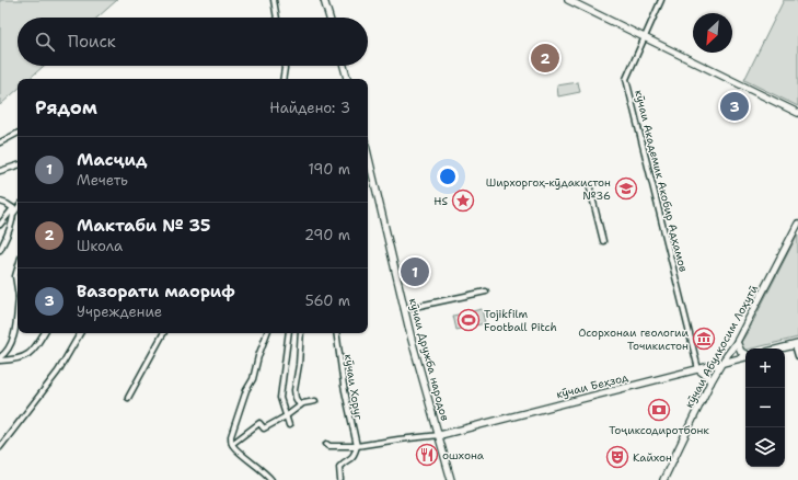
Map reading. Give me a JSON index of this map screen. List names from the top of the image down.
{
  "streets": {
    "street": [
      "кӯчаи Академик Акобир Адҳамов",
      "кӯчаи Абулқосим Лоҳутӣ",
      "кӯчаи Дружба народов",
      "кӯчаи Беҳзод",
      "кӯчаи Хоруг"
    ]
  },
  "crossings": [
    ["кӯчаи Академик Акобир Адҳамов", "кӯчаи Беҳзод"],
    ["кӯчаи Абулқосим Лоҳутӣ", "кӯчаи Беҳзод"],
    ["кӯчаи Дружба народов", "кӯчаи Беҳзод"]
  ],
  "places": {
    "school or university": ["Ширхоргоҳ-кӯдакистон №36"],
    "place": ["HS"],
    "sports": ["Tojikfilm Football Pitch"],
    "museum": ["Осорхонаи геологии Точикистон"],
    "bank": ["Тоҷиксодиротбонк"],
    "restaurant": ["ошхона"],
    "theatre": ["Кайхон"]
  },
  "north": "bottom left",
  "page": {
    "search": "Поиск",
    "pins": ["2", "3", "1"],
    "heading": ["Рядом", "Найдено: 3"],
    "list": [
      {
        "mark": "1",
        "name": "Масҷид",
        "note": "Мечеть",
        "value": "190 m"
      },
      {
        "mark": "2",
        "name": "Мактаби № 35",
        "note": "Школа",
        "value": "290 m"
      },
      {
        "mark": "3",
        "name": "Вазорати маориф",
        "note": "Учреждение",
        "value": "560 m"
      }
    ],
    "map_buttons": ["+", "−"]
  }
}
